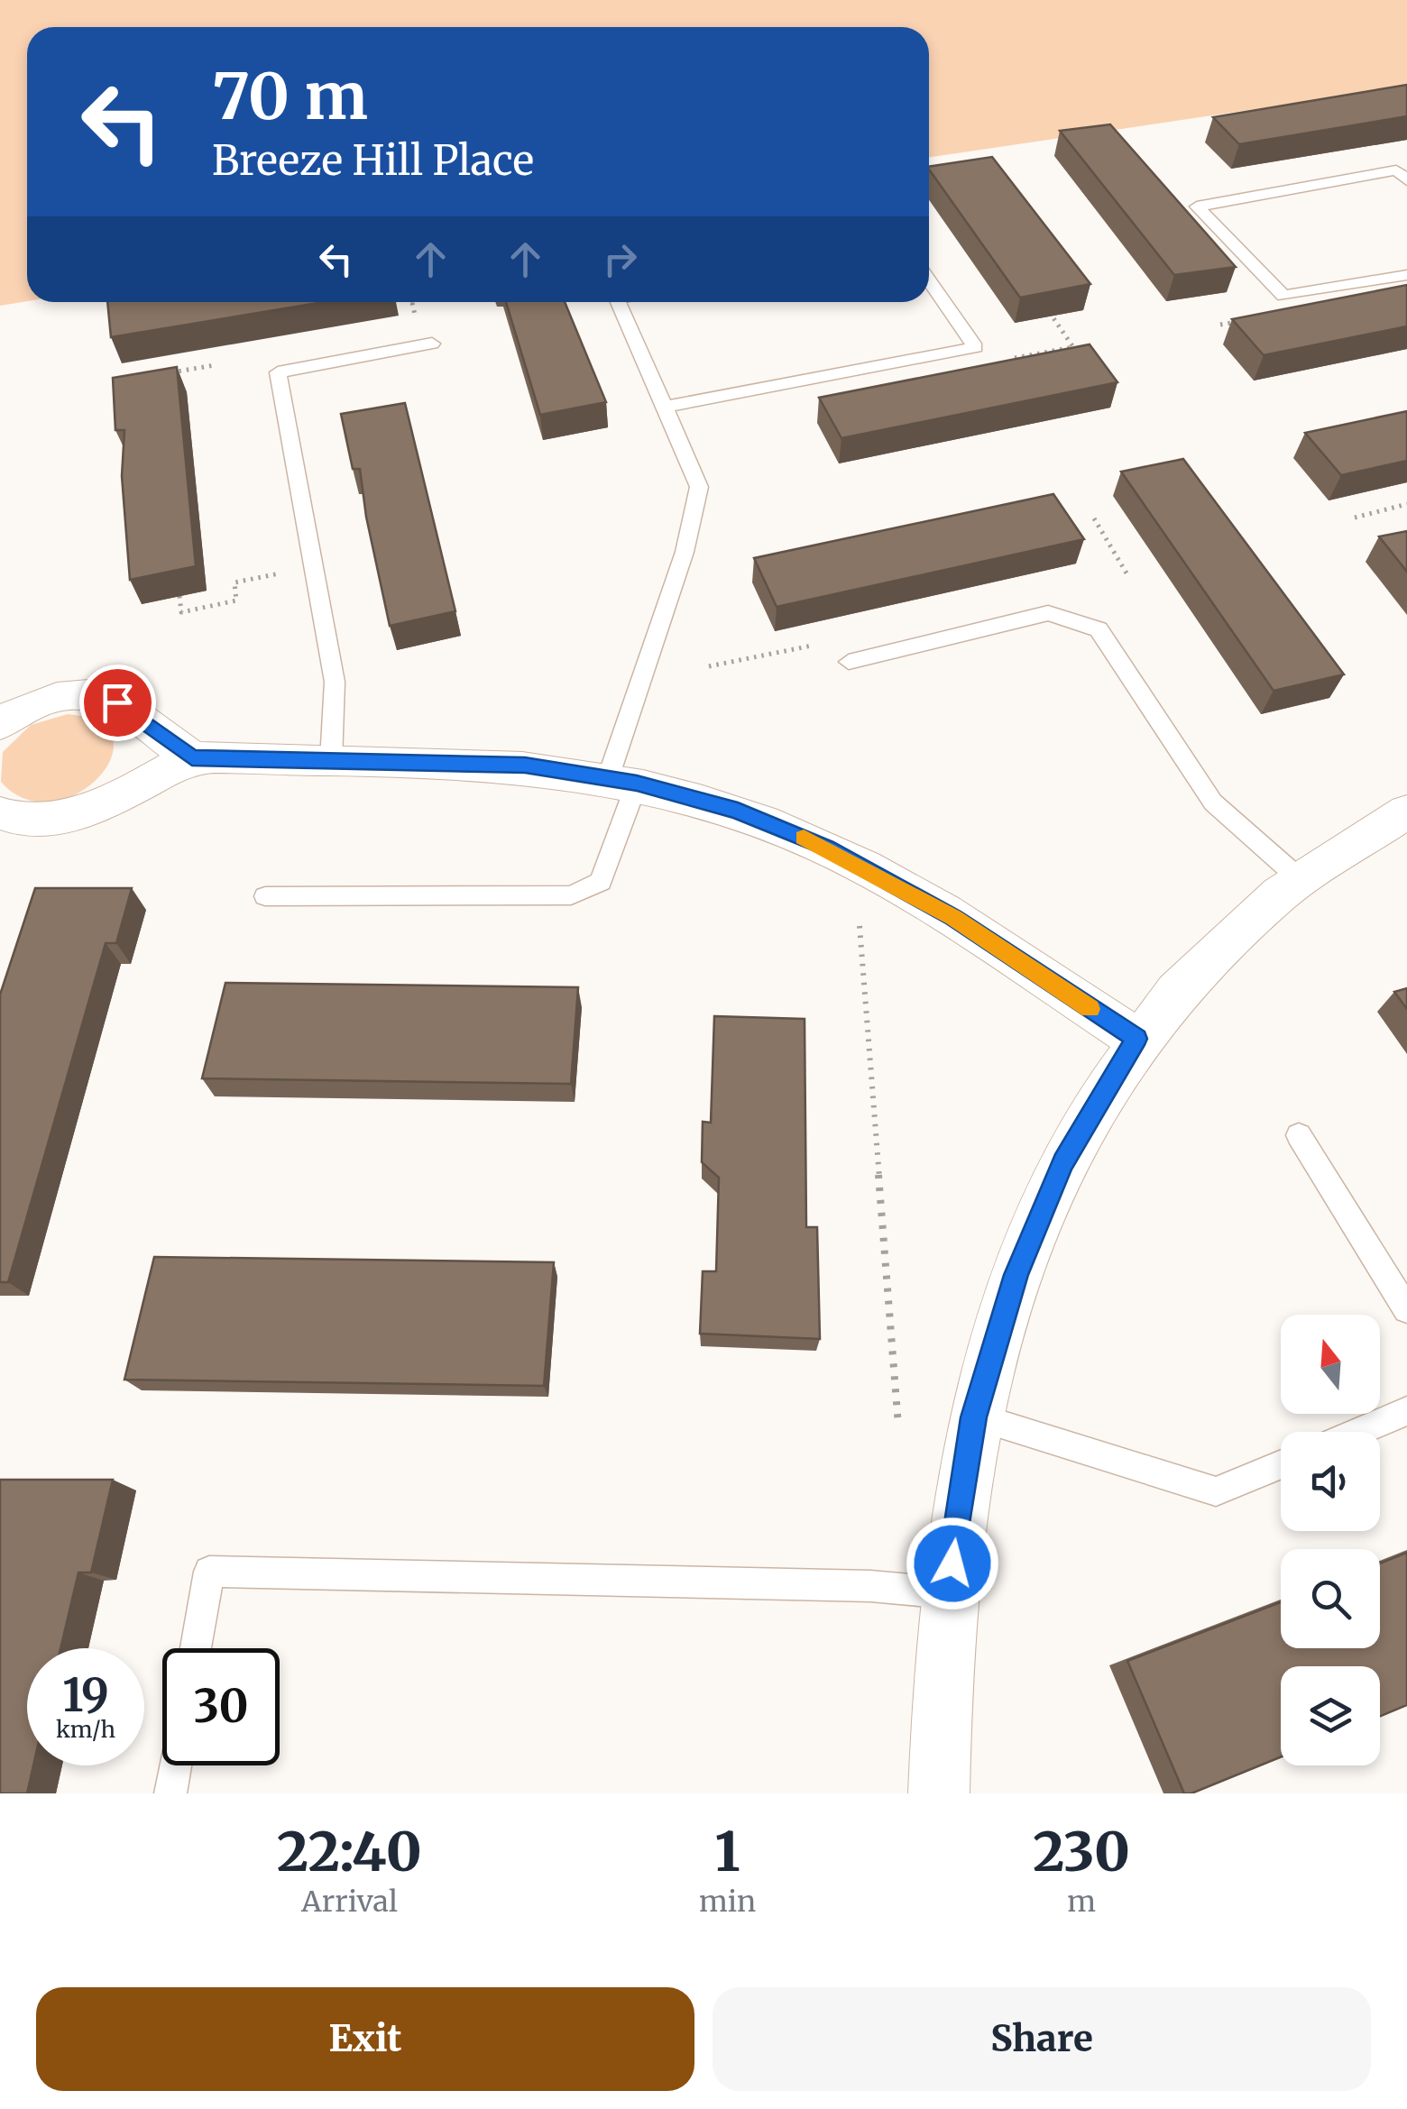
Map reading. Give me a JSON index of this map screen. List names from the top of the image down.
{
  "north": "top",
  "page": {
    "turn": ["70 m", "Breeze Hill Place"],
    "speed": "19 km/h",
    "limit": "30",
    "eta": [
      "22:40",
      "Arrival",
      "1",
      "min",
      "230",
      "m"
    ],
    "buttons": ["Exit", "Share"]
  }
}
